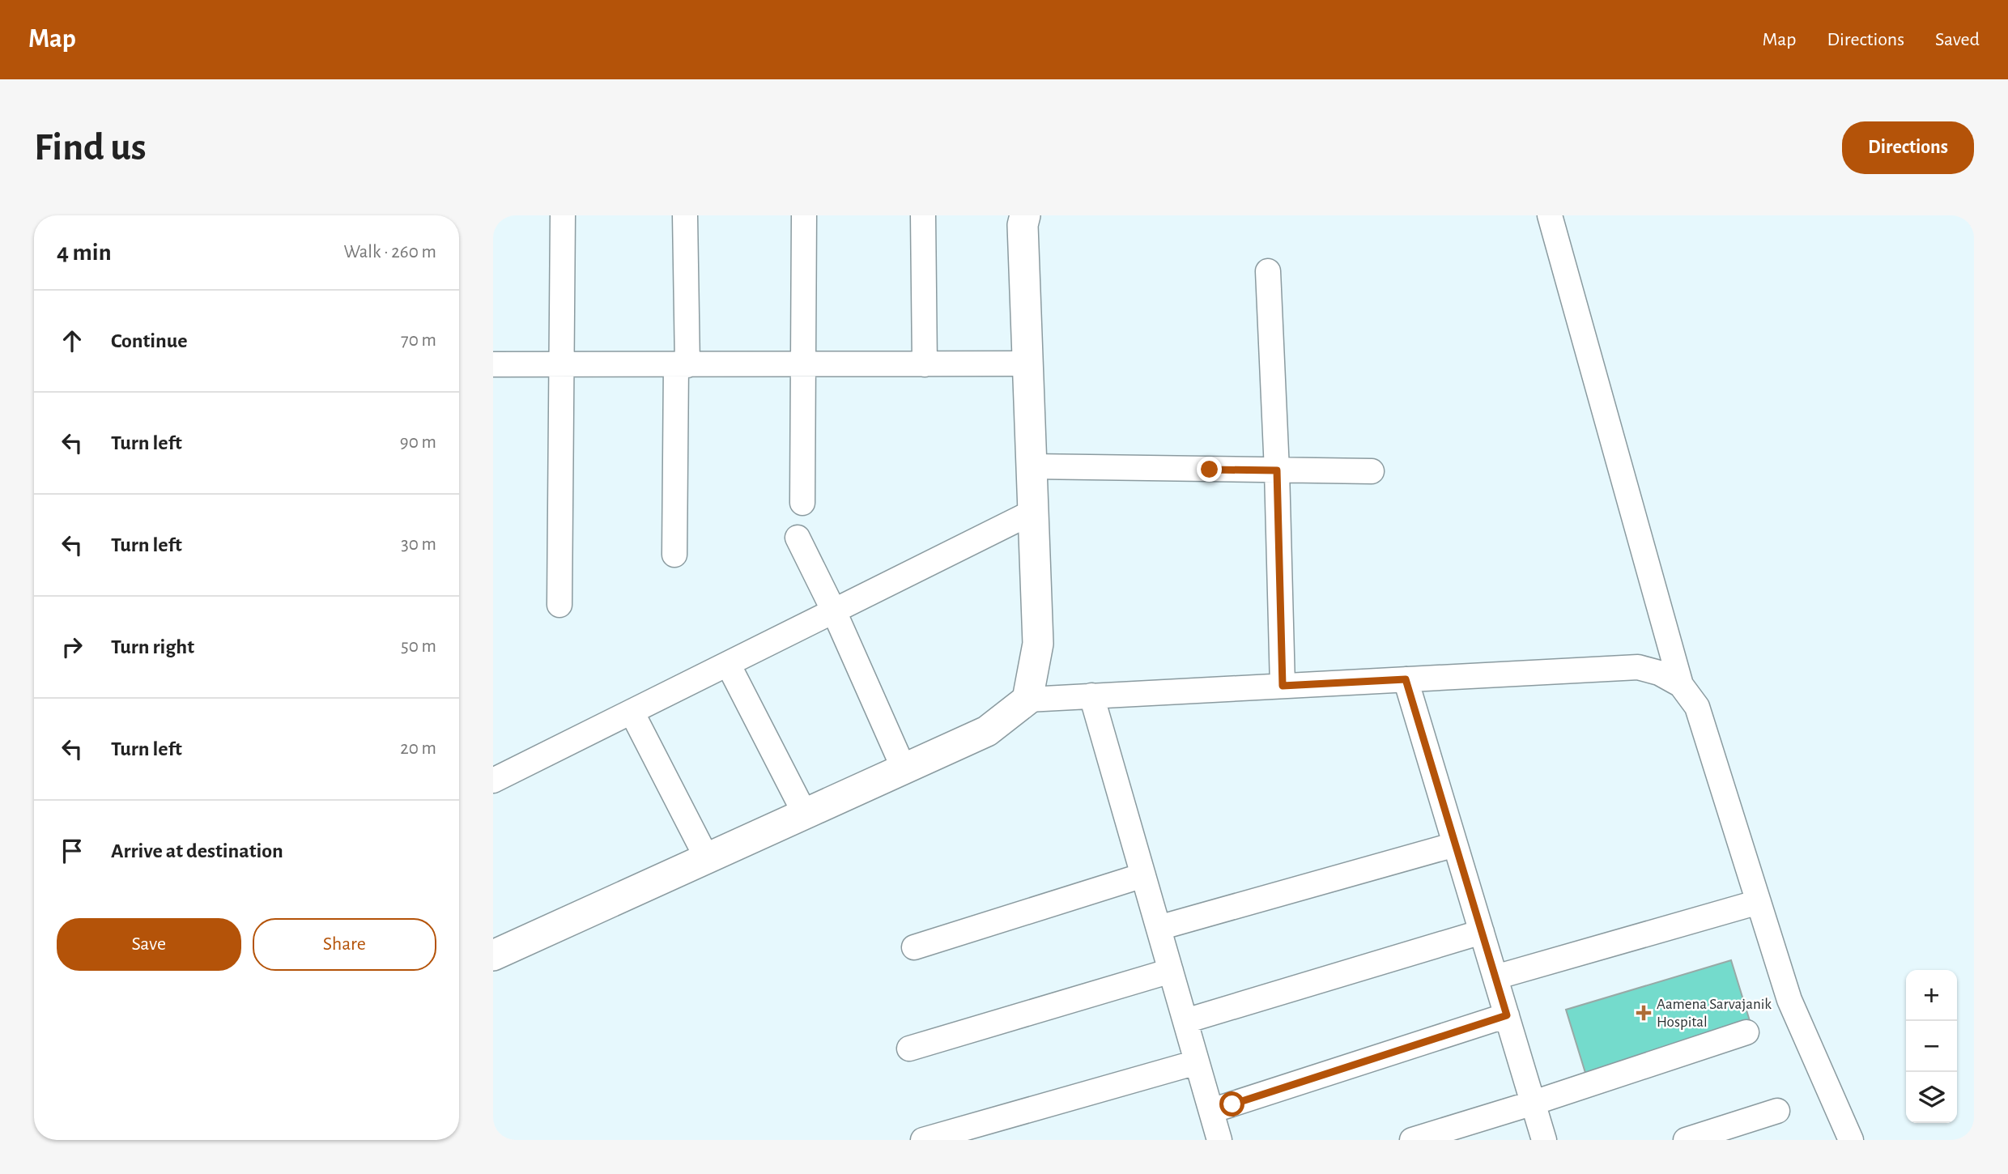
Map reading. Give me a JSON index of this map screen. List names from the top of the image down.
{
  "places": {
    "health": ["Aamena Sarvajanik Hospital"]
  },
  "page": {
    "header": "Map",
    "nav": ["Map", "Directions", "Saved"],
    "buttons": [
      "Directions",
      ["Save", "Share"]
    ],
    "title": "Find us",
    "heading": ["4 min", "Walk · 260 m"],
    "list": [
      ["Continue", "70 m"],
      ["Turn left", "90 m"],
      ["Turn left", "30 m"],
      ["Turn right", "50 m"],
      ["Turn left", "20 m"],
      "Arrive at destination"
    ],
    "map_buttons": ["+", "−"]
  }
}
